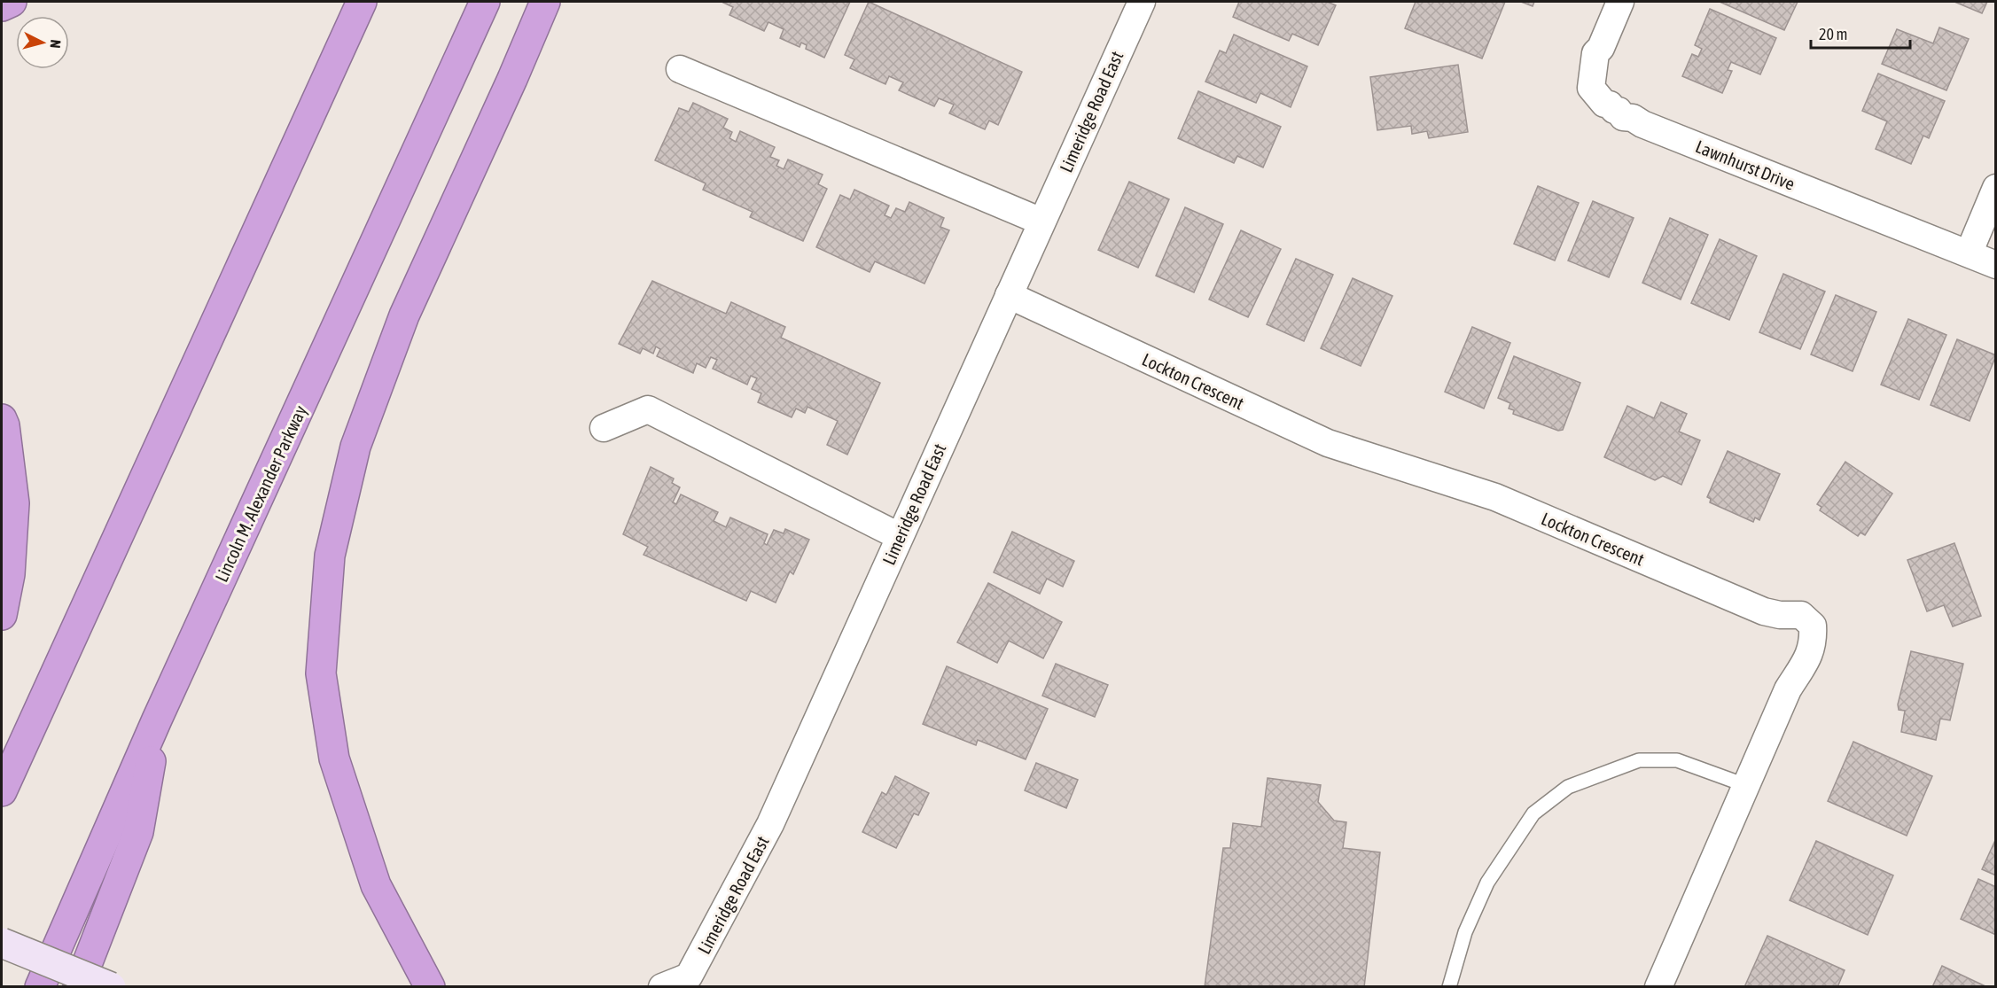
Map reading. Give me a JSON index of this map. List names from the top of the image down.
{
  "streets": {
    "highway": ["Lincoln M. Alexander Parkway"],
    "street": ["Limeridge Road East", "Lawnhurst Drive", "Lockton Crescent"]
  },
  "crossings": [
    ["Limeridge Road East", "Lockton Crescent"]
  ],
  "scale_bar": "20 m",
  "north": "right"
}
